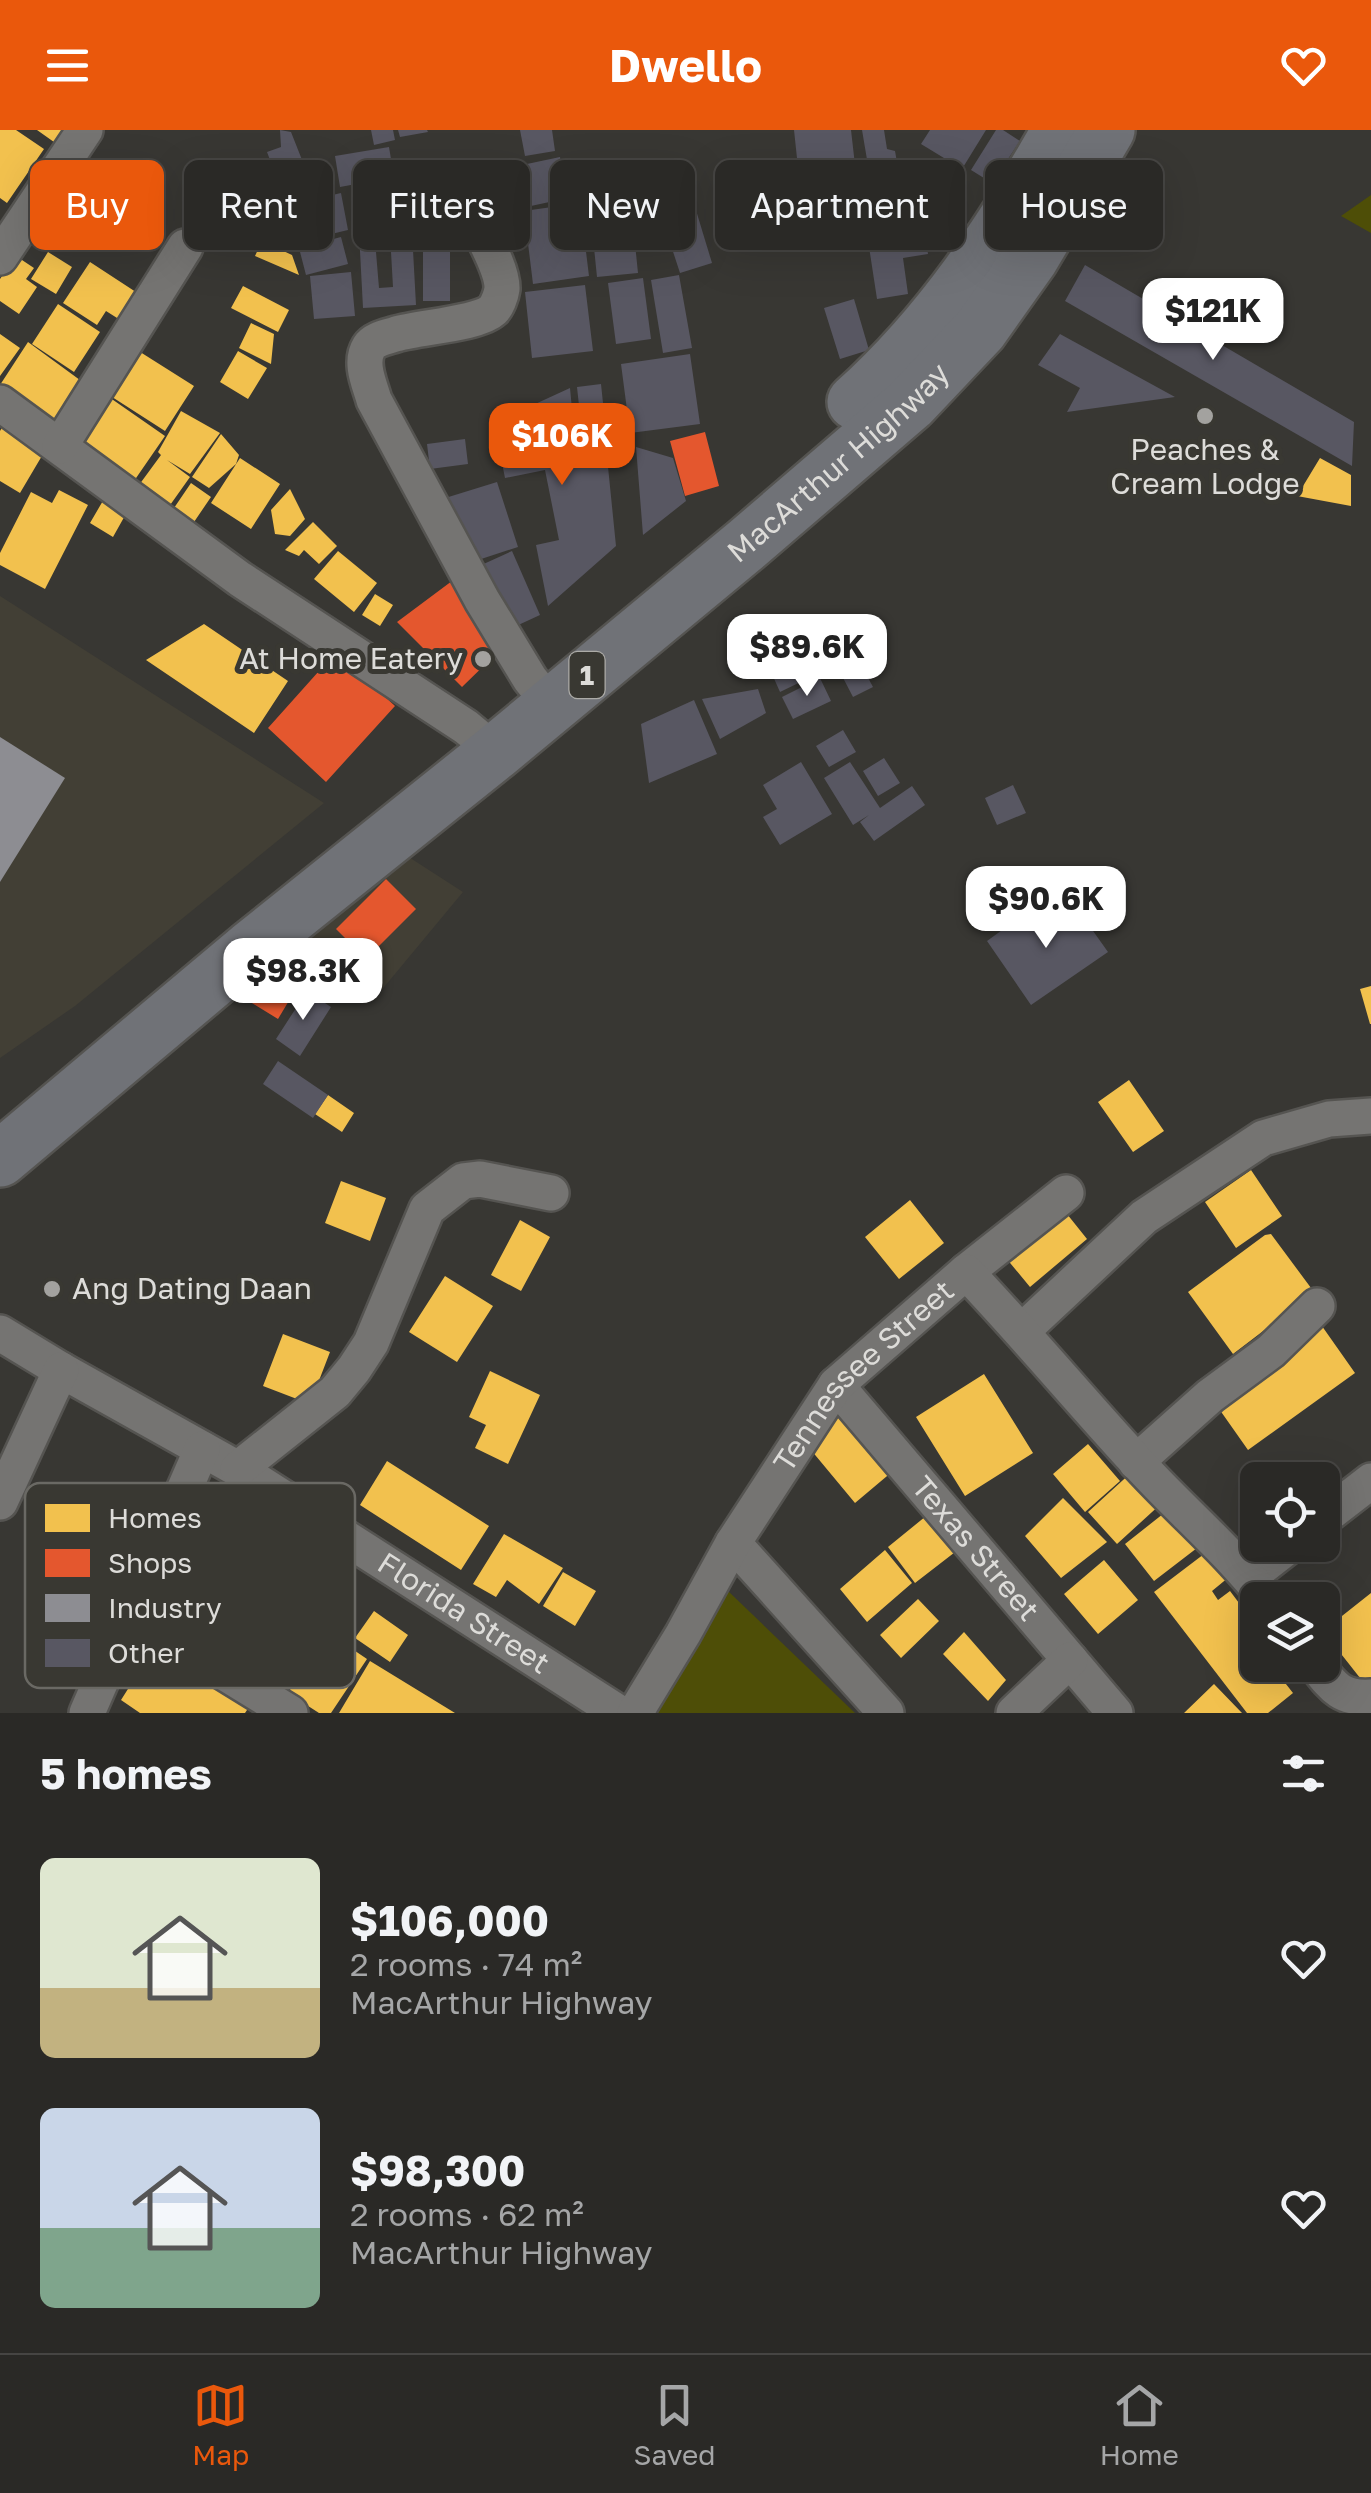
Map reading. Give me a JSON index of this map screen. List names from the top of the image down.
{
  "streets": {
    "highway": ["MacArthur Highway", "1"],
    "street": ["Tennessee Street", "Texas Street", "Florida Street"]
  },
  "crossings": [
    ["Tennessee Street", "Texas Street"]
  ],
  "places": ["Peaches & Cream Lodge", "At Home Eatery", "Ang Dating Daan"],
  "legend": [
    "Homes",
    "Shops",
    "Industry",
    "Other"
  ],
  "page": {
    "header": "Dwello",
    "chip": [
      "Buy",
      "Rent",
      "Filters",
      "New",
      "Apartment",
      "House"
    ],
    "price": [
      "$121K",
      "$106K",
      "$89.6K",
      "$90.6K",
      "$98.3K"
    ],
    "heading": "5 homes",
    "list": [
      {
        "name": "$106,000",
        "note": "2 rooms · 74 m² · MacArthur Highway"
      },
      {
        "name": "$98,300",
        "note": "2 rooms · 62 m² · MacArthur Highway"
      }
    ],
    "tabs": ["Map", "Saved", "Home"]
  }
}
